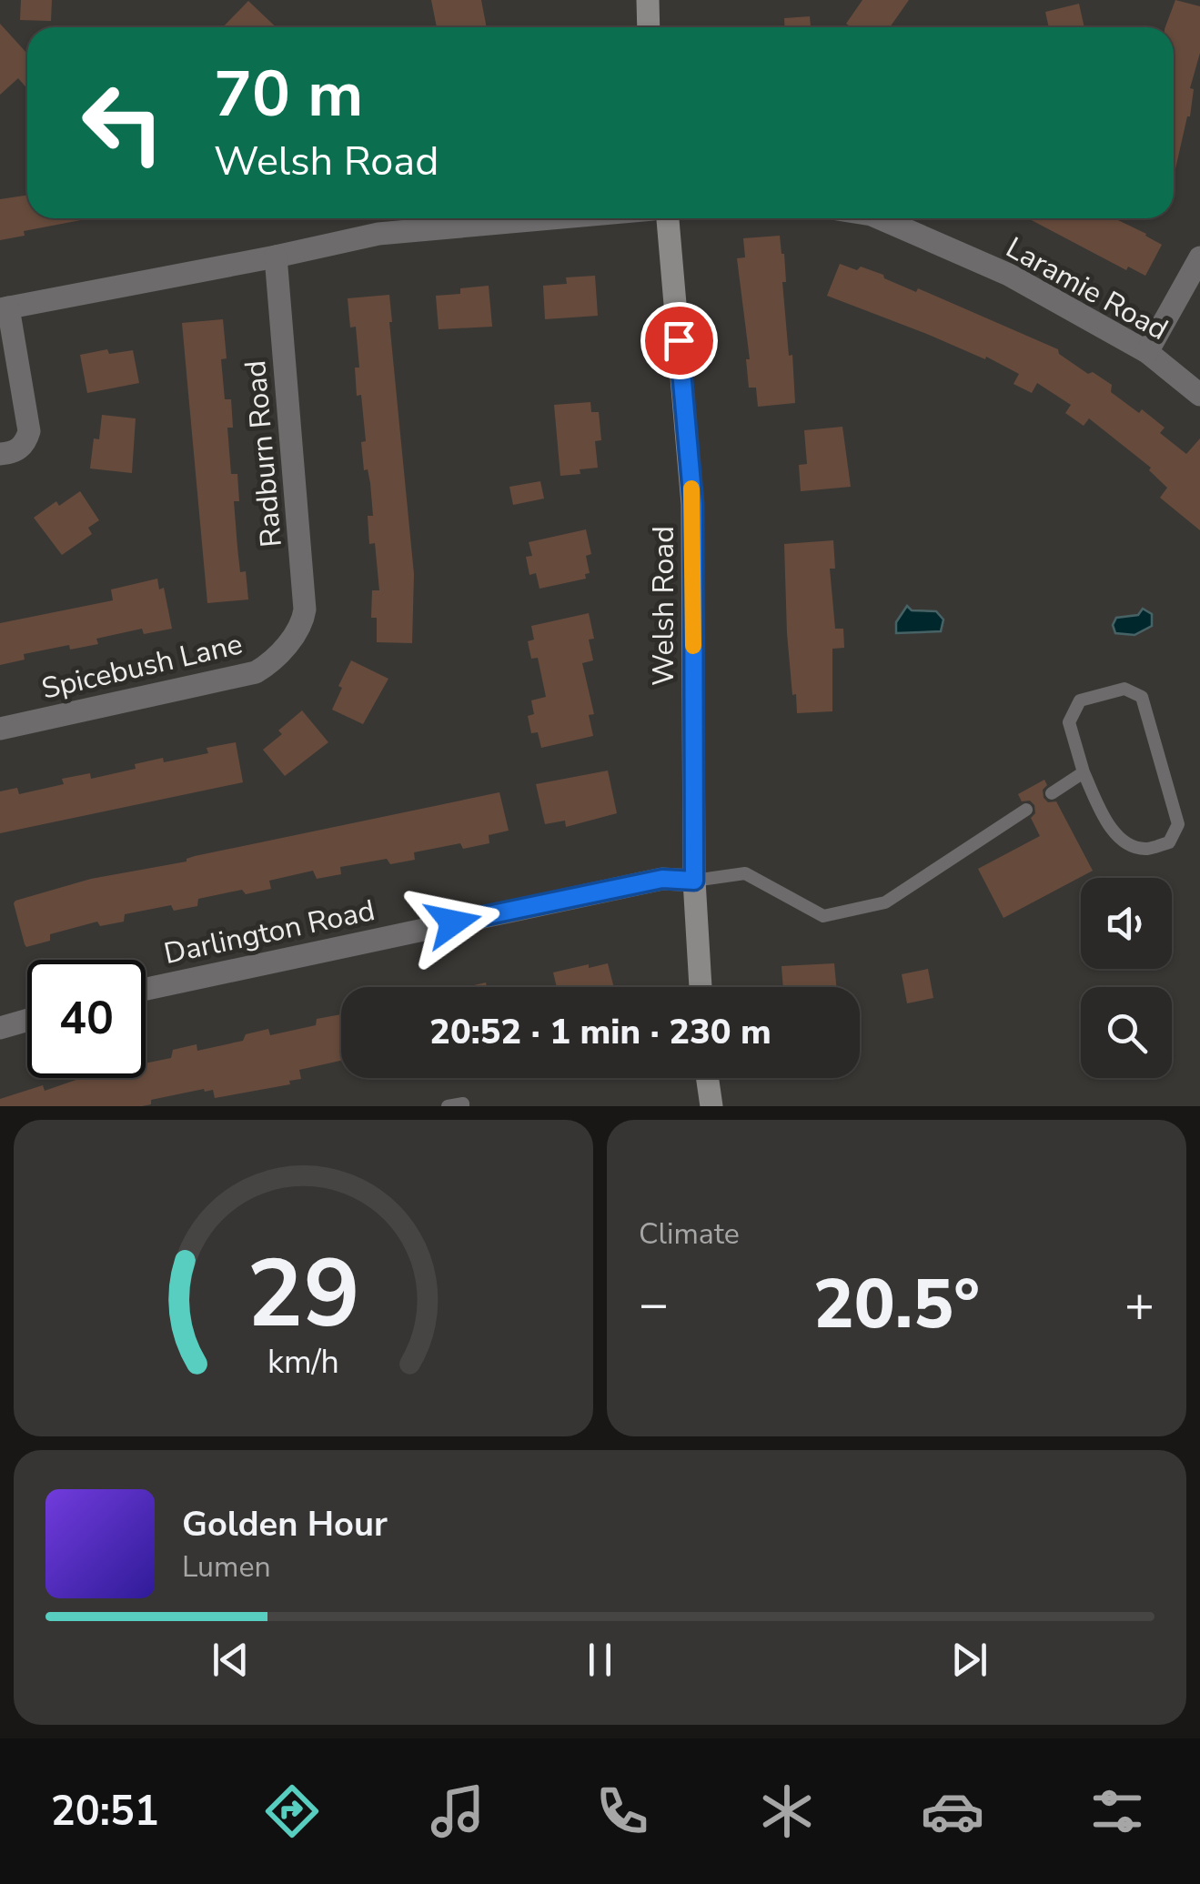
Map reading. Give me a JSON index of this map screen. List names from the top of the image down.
{
  "streets": {
    "main road": ["Welsh Road"],
    "street": [
      "Laramie Road",
      "Radburn Road",
      "Spicebush Lane",
      "Darlington Road"
    ]
  },
  "crossings": [
    ["Radburn Road", "Spicebush Lane"],
    ["Welsh Road", "Darlington Road"]
  ],
  "page": {
    "turn": ["70 m", "Welsh Road"],
    "limit": "40",
    "trip": "20:52 · 1 min · 230 m",
    "tile": "Climate",
    "heat": ["−", "20.5°", "+"],
    "song": ["Golden Hour", "Lumen"],
    "tabs": "20:51",
    "gauge": ["29", "km/h"]
  }
}
